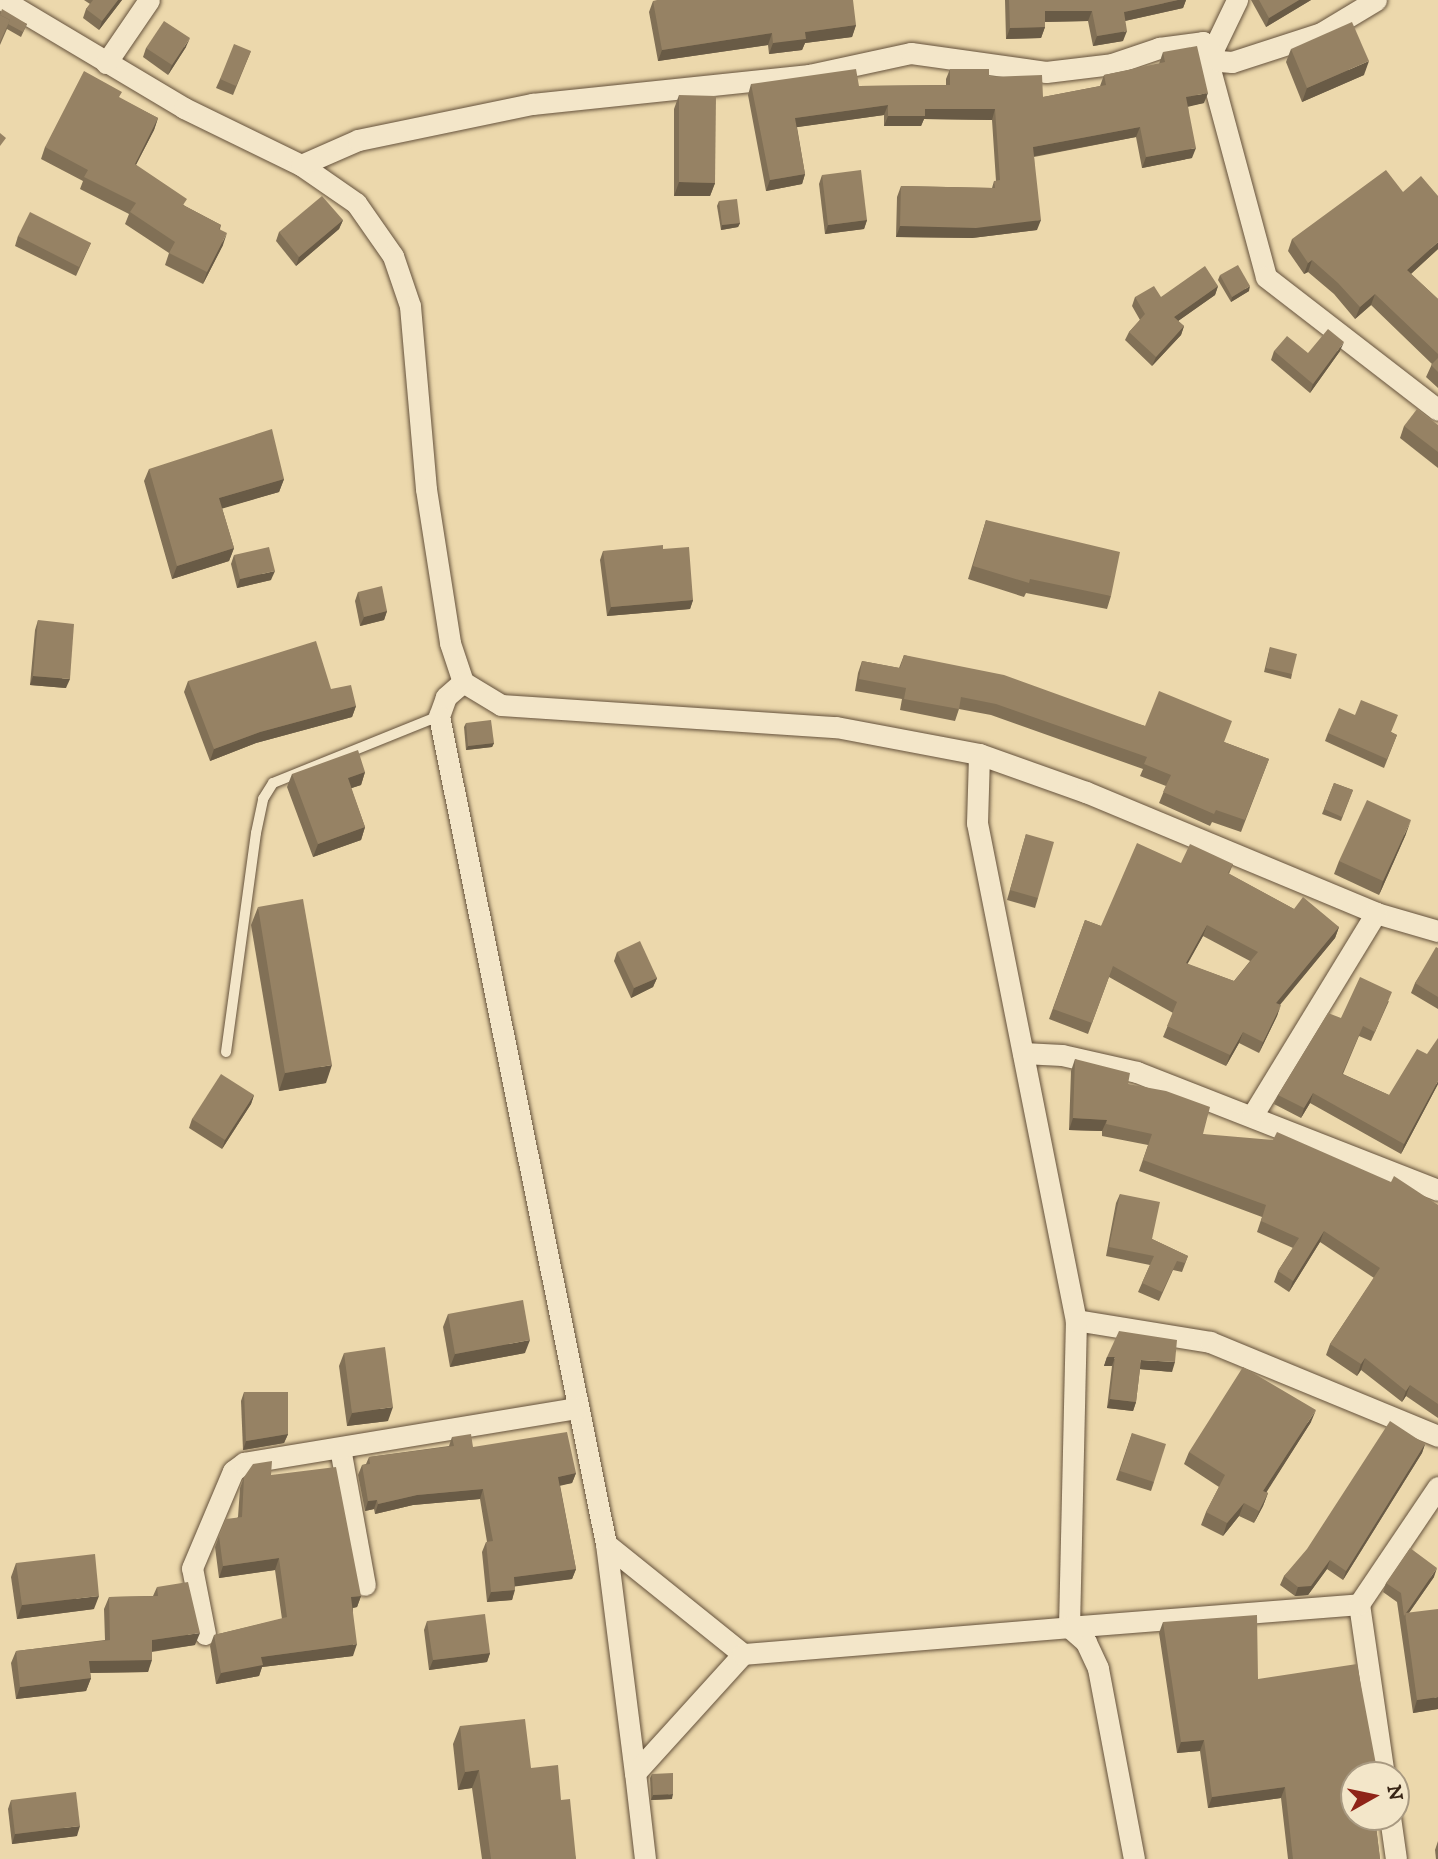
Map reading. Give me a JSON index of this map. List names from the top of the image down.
{
  "north": "right"
}
